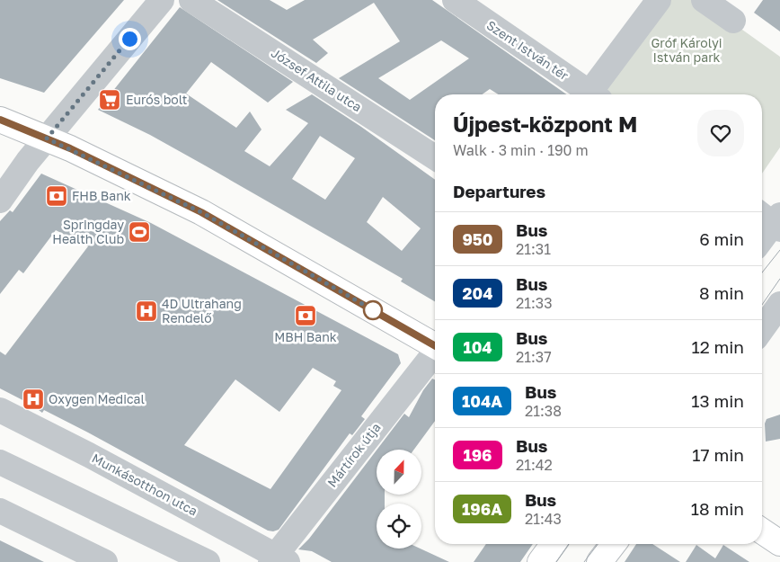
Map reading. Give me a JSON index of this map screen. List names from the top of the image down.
{
  "streets": {
    "street": [
      "Szent István tér",
      "József Attila utca",
      "Mártírok útja",
      "Munkásotthon utca"
    ]
  },
  "crossings": [
    ["Mártírok útja", "Munkásotthon utca"]
  ],
  "parks": ["Gróf Károlyi István park"],
  "places": {
    "supermarket": ["Eurós bolt"],
    "bank": ["FHB Bank", "MBH Bank"],
    "sports": ["Springday Health Club"],
    "hospital": ["4D Ultrahang Rendelő", "Oxygen Medical"]
  },
  "lines": ["bus line 950"],
  "north": "top",
  "page": {
    "heading": [
      ["Újpest-központ M", "Walk · 3 min · 190 m"],
      "Departures"
    ],
    "list": [
      {
        "mark": "950",
        "name": "Bus",
        "note": "21:31",
        "value": "6 min"
      },
      {
        "mark": "204",
        "name": "Bus",
        "note": "21:33",
        "value": "8 min"
      },
      {
        "mark": "104",
        "name": "Bus",
        "note": "21:37",
        "value": "12 min"
      },
      {
        "mark": "104A",
        "name": "Bus",
        "note": "21:38",
        "value": "13 min"
      },
      {
        "mark": "196",
        "name": "Bus",
        "note": "21:42",
        "value": "17 min"
      },
      {
        "mark": "196A",
        "name": "Bus",
        "note": "21:43",
        "value": "18 min"
      }
    ]
  }
}
